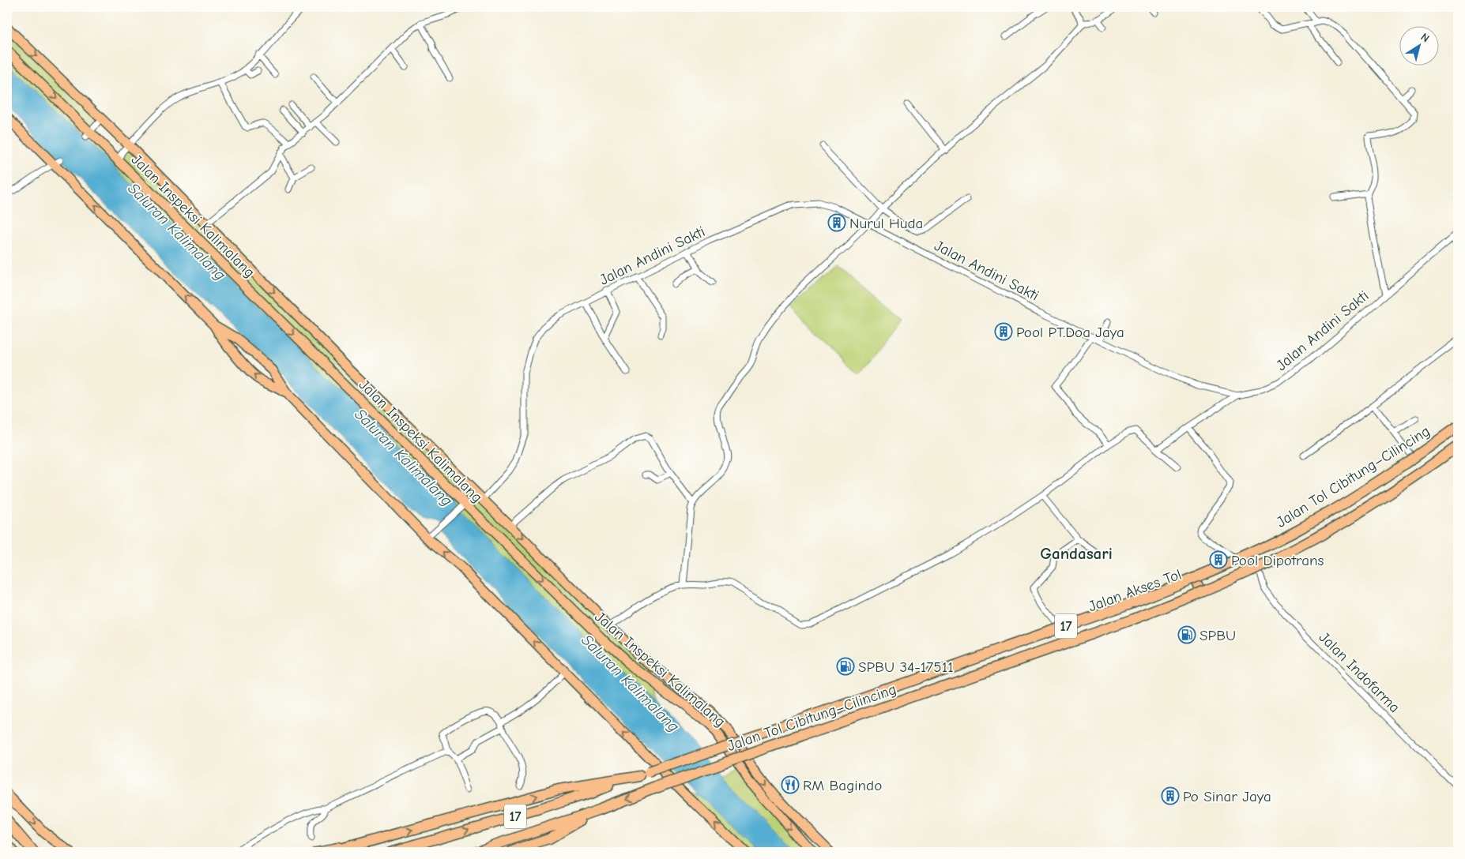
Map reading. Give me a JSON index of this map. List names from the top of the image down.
{
  "streets": {
    "highway": ["Jalan Tol Cibitung–Cilincing", "17"],
    "main road": ["Jalan Inspeksi Kalimalang", "Jalan Akses Tol"],
    "street": ["Jalan Andini Sakti", "Jalan Indofarma"]
  },
  "crossings": [
    ["Jalan Inspeksi Kalimalang", "Jalan Andini Sakti"],
    ["Jalan Inspeksi Kalimalang", "Jalan Akses Tol"],
    ["Jalan Tol Cibitung–Cilincing", "Jalan Akses Tol"],
    ["Jalan Tol Cibitung–Cilincing", "17"],
    ["Jalan Akses Tol", "Jalan Indofarma"]
  ],
  "districts": ["Gandasari"],
  "water": ["Saluran Kalimalang"],
  "places": {
    "building": [
      "Nurul Huda",
      "Pool PT.Doa Jaya",
      "Pool Dipotrans",
      "Po Sinar Jaya"
    ],
    "fuel station": ["SPBU", "SPBU 34-17511"],
    "restaurant": ["RM Bagindo"]
  },
  "north": "top right"
}
